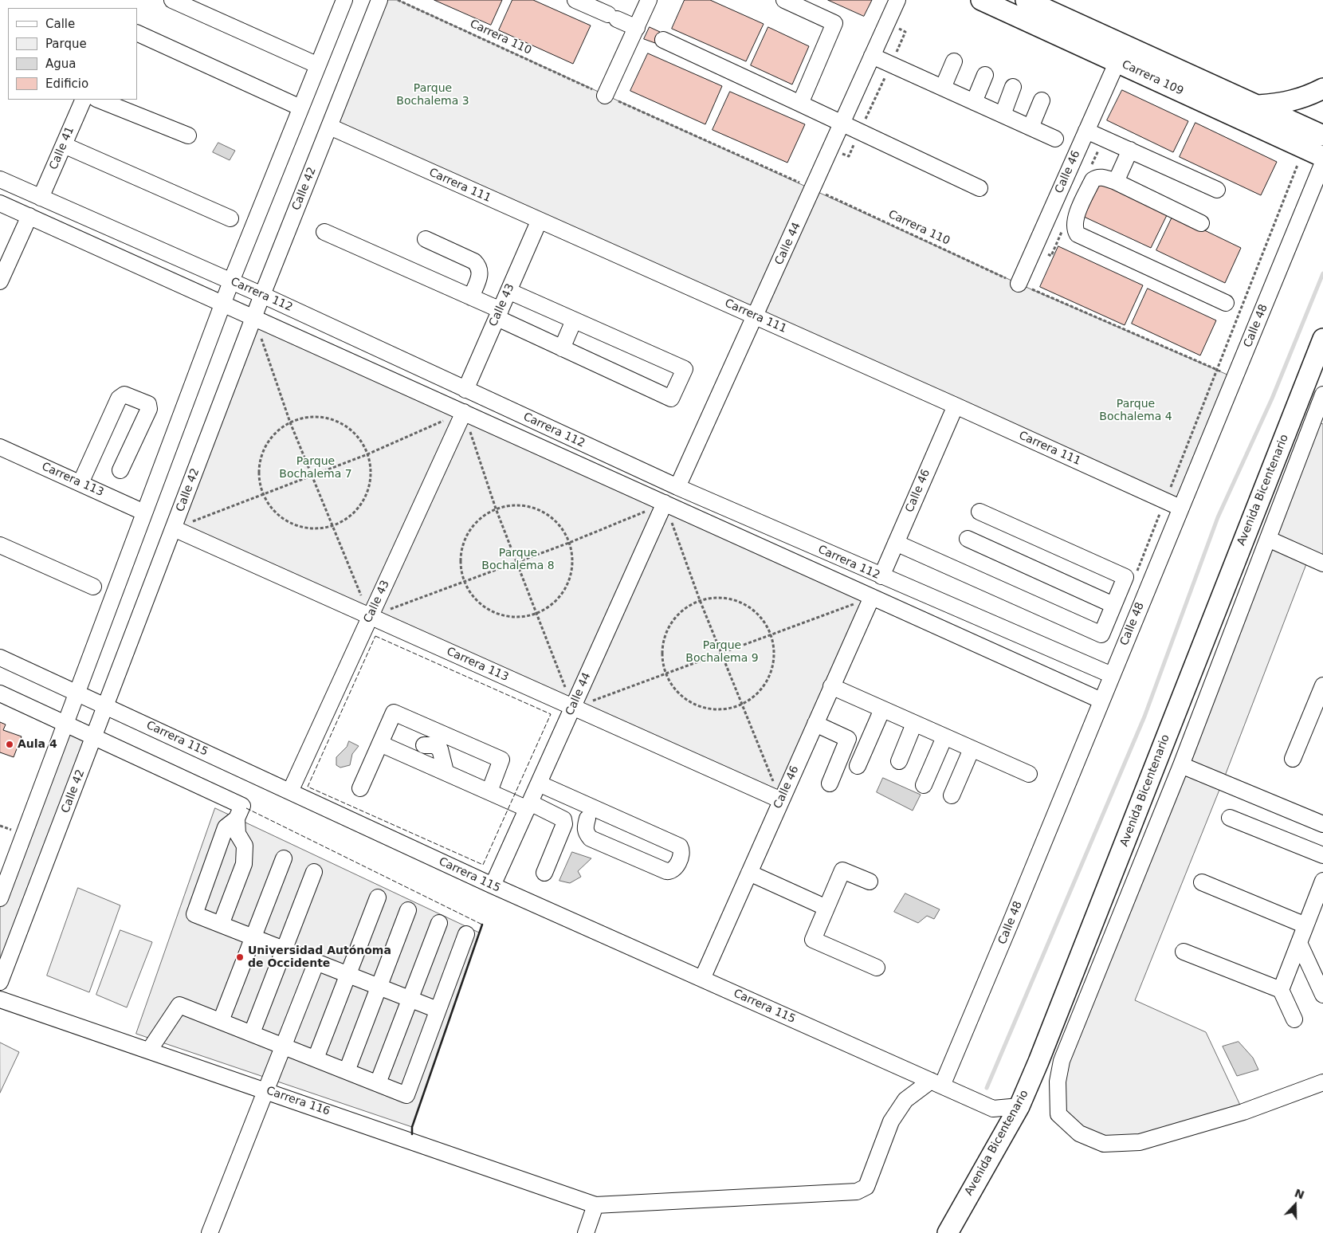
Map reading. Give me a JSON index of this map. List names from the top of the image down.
{
  "streets": {
    "main road": ["Carrera 109", "Avenida Bicentenario"],
    "street": [
      "Calle 41",
      "Calle 46",
      "Carrera 111",
      "Calle 42",
      "Calle 44",
      "Carrera 112",
      "Calle 43",
      "Calle 48",
      "Carrera 113",
      "Carrera 115",
      "Carrera 116"
    ],
    "path": ["Carrera 110"]
  },
  "crossings": [
    ["Carrera 110", "Calle 46"],
    ["Carrera 109", "Calle 46"],
    ["Calle 41", "Carrera 112"],
    ["Calle 46", "Carrera 111"],
    ["Calle 46", "Carrera 112"],
    ["Calle 46", "Carrera 113"],
    ["Calle 46", "Carrera 115"],
    ["Carrera 111", "Calle 42"],
    ["Carrera 111", "Calle 44"],
    ["Carrera 111", "Calle 43"],
    ["Carrera 111", "Calle 48"],
    ["Calle 42", "Carrera 112"],
    ["Calle 42", "Carrera 113"],
    ["Calle 42", "Carrera 115"],
    ["Calle 44", "Carrera 112"],
    ["Calle 44", "Carrera 113"],
    ["Calle 44", "Carrera 115"],
    ["Carrera 112", "Calle 43"],
    ["Carrera 112", "Calle 48"],
    ["Calle 43", "Carrera 113"],
    ["Calle 43", "Carrera 115"],
    ["Calle 48", "Carrera 115"],
    ["Avenida Bicentenario", "Carrera 115"]
  ],
  "parks": [
    "Parque Bochalema 3",
    "Parque Bochalema 4",
    "Parque Bochalema 7",
    "Parque Bochalema 8",
    "Parque Bochalema 9"
  ],
  "places": ["Aula 4", "Universidad Autónoma de Occidente"],
  "legend": [
    "Calle",
    "Parque",
    "Agua",
    "Edificio"
  ],
  "north": "top"
}
